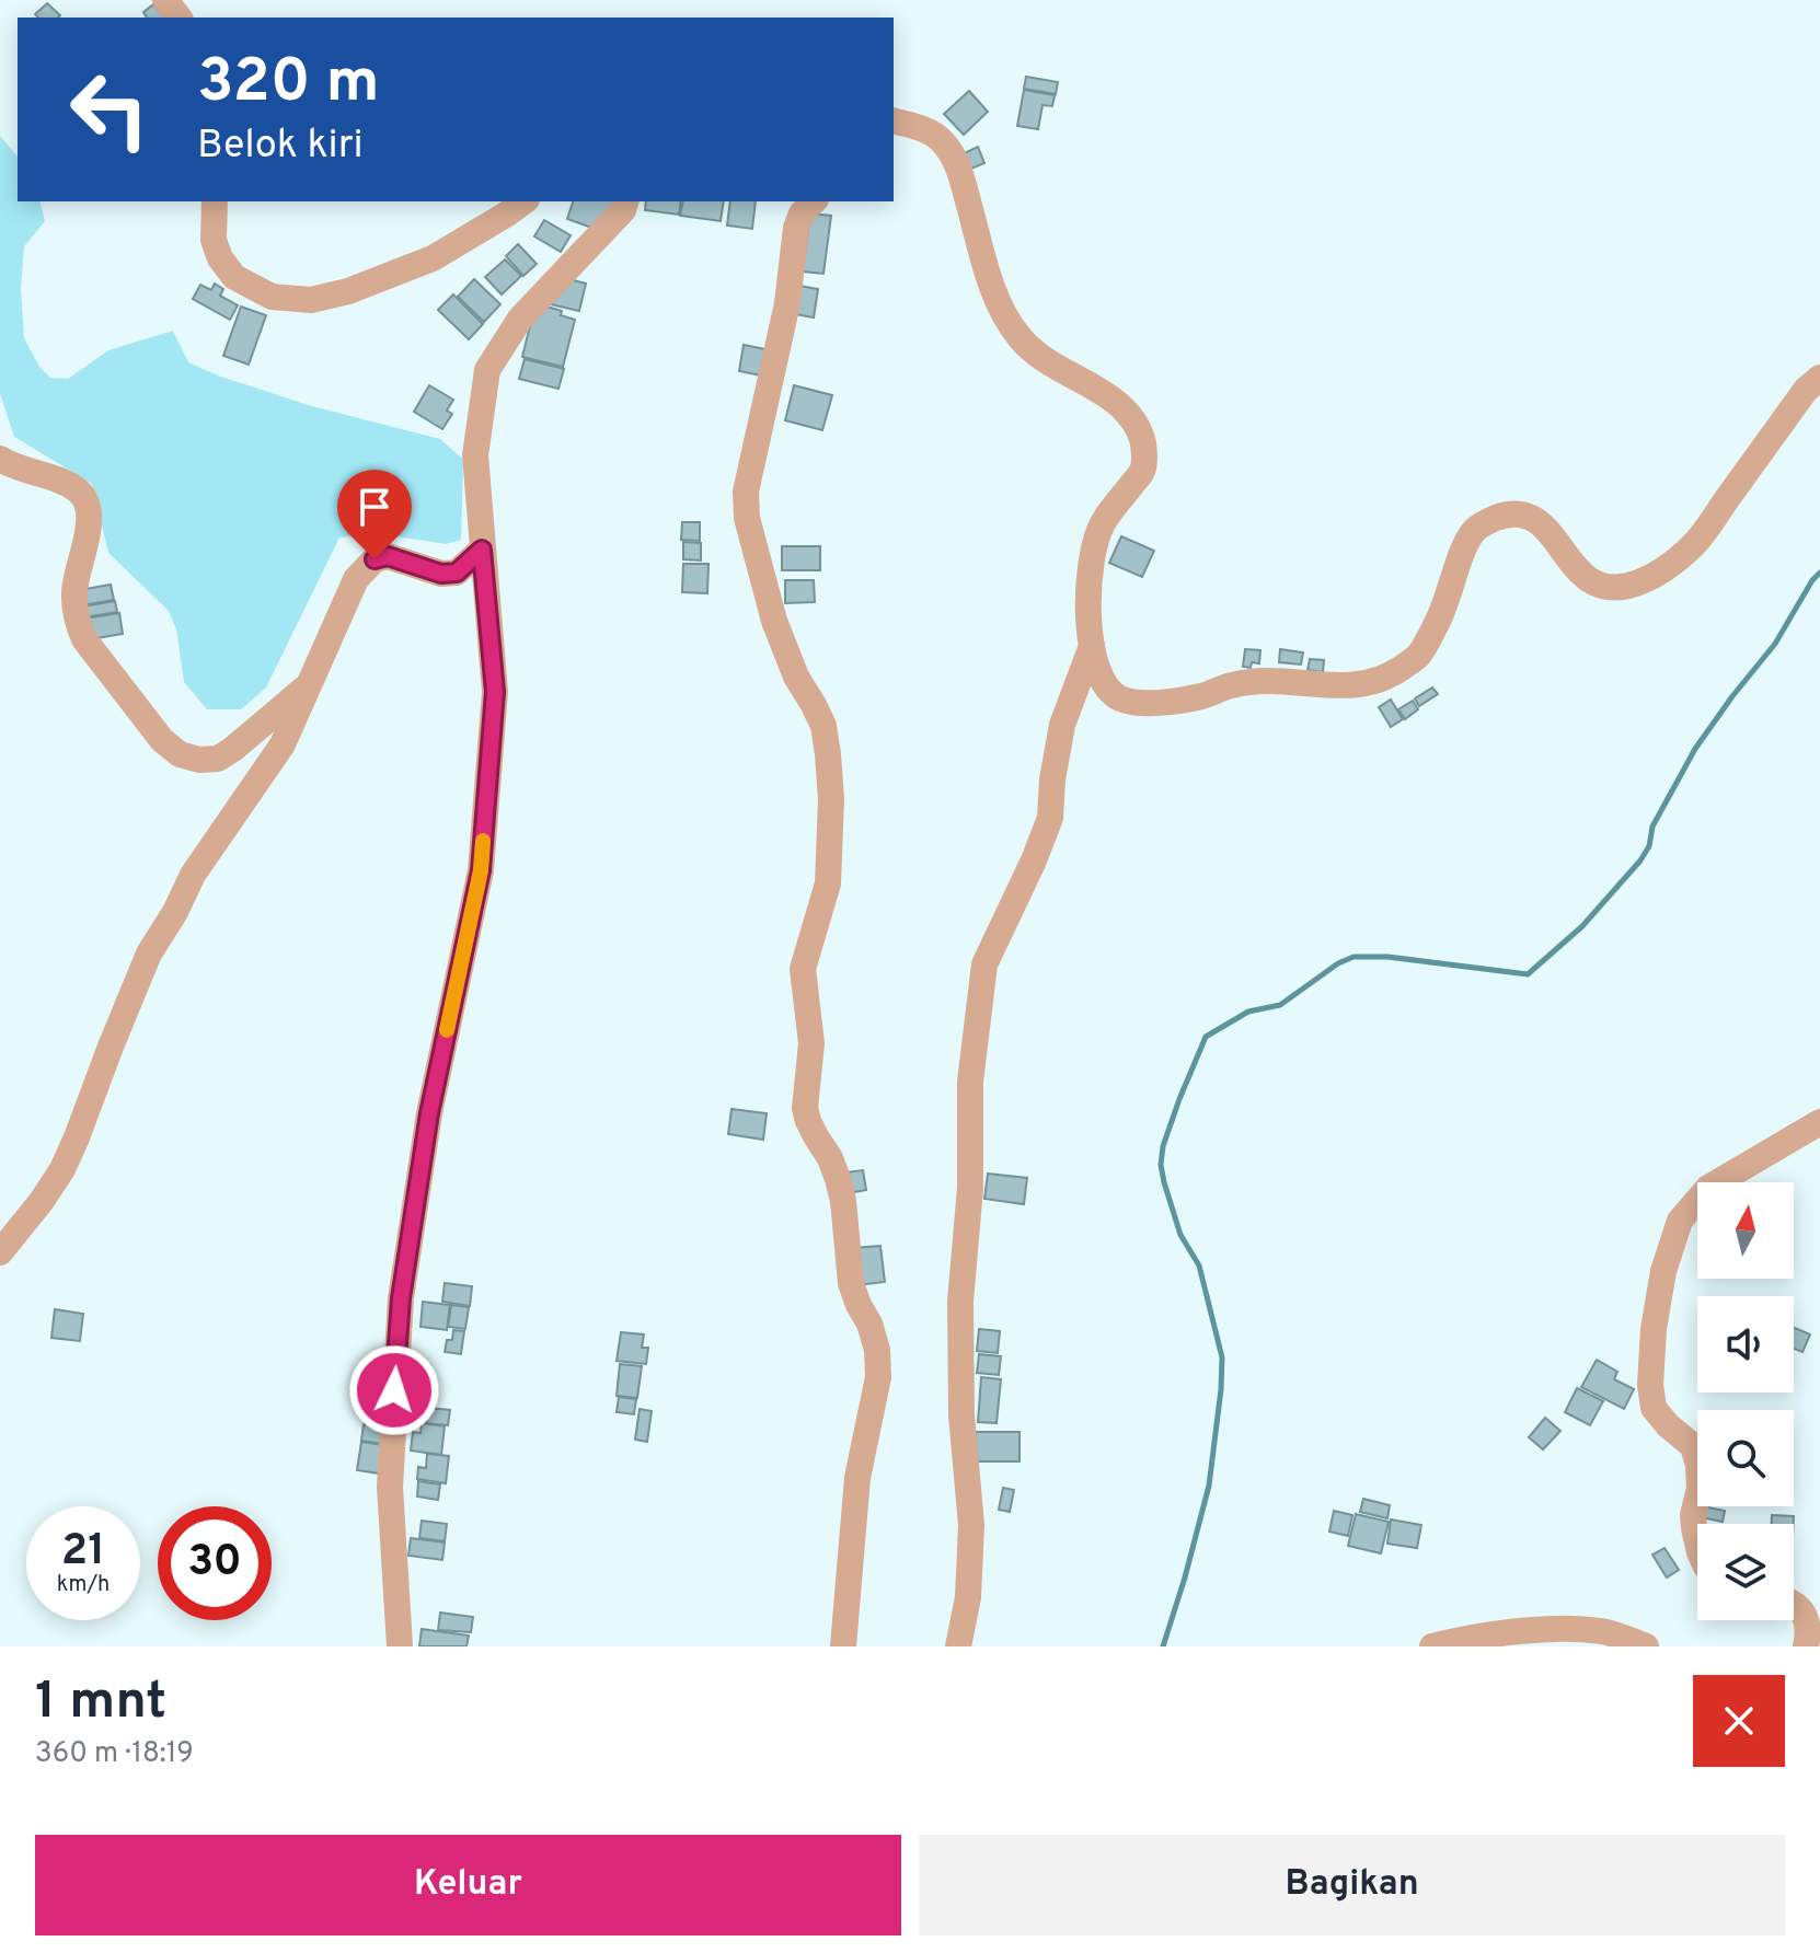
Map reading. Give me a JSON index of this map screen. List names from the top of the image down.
{
  "north": "top",
  "page": {
    "turn": ["320 m", "Belok kiri"],
    "speed": "21 km/h",
    "limit": "30",
    "heading": ["1 mnt", "360 m · 18:19"],
    "buttons": ["Keluar", "Bagikan"]
  }
}
